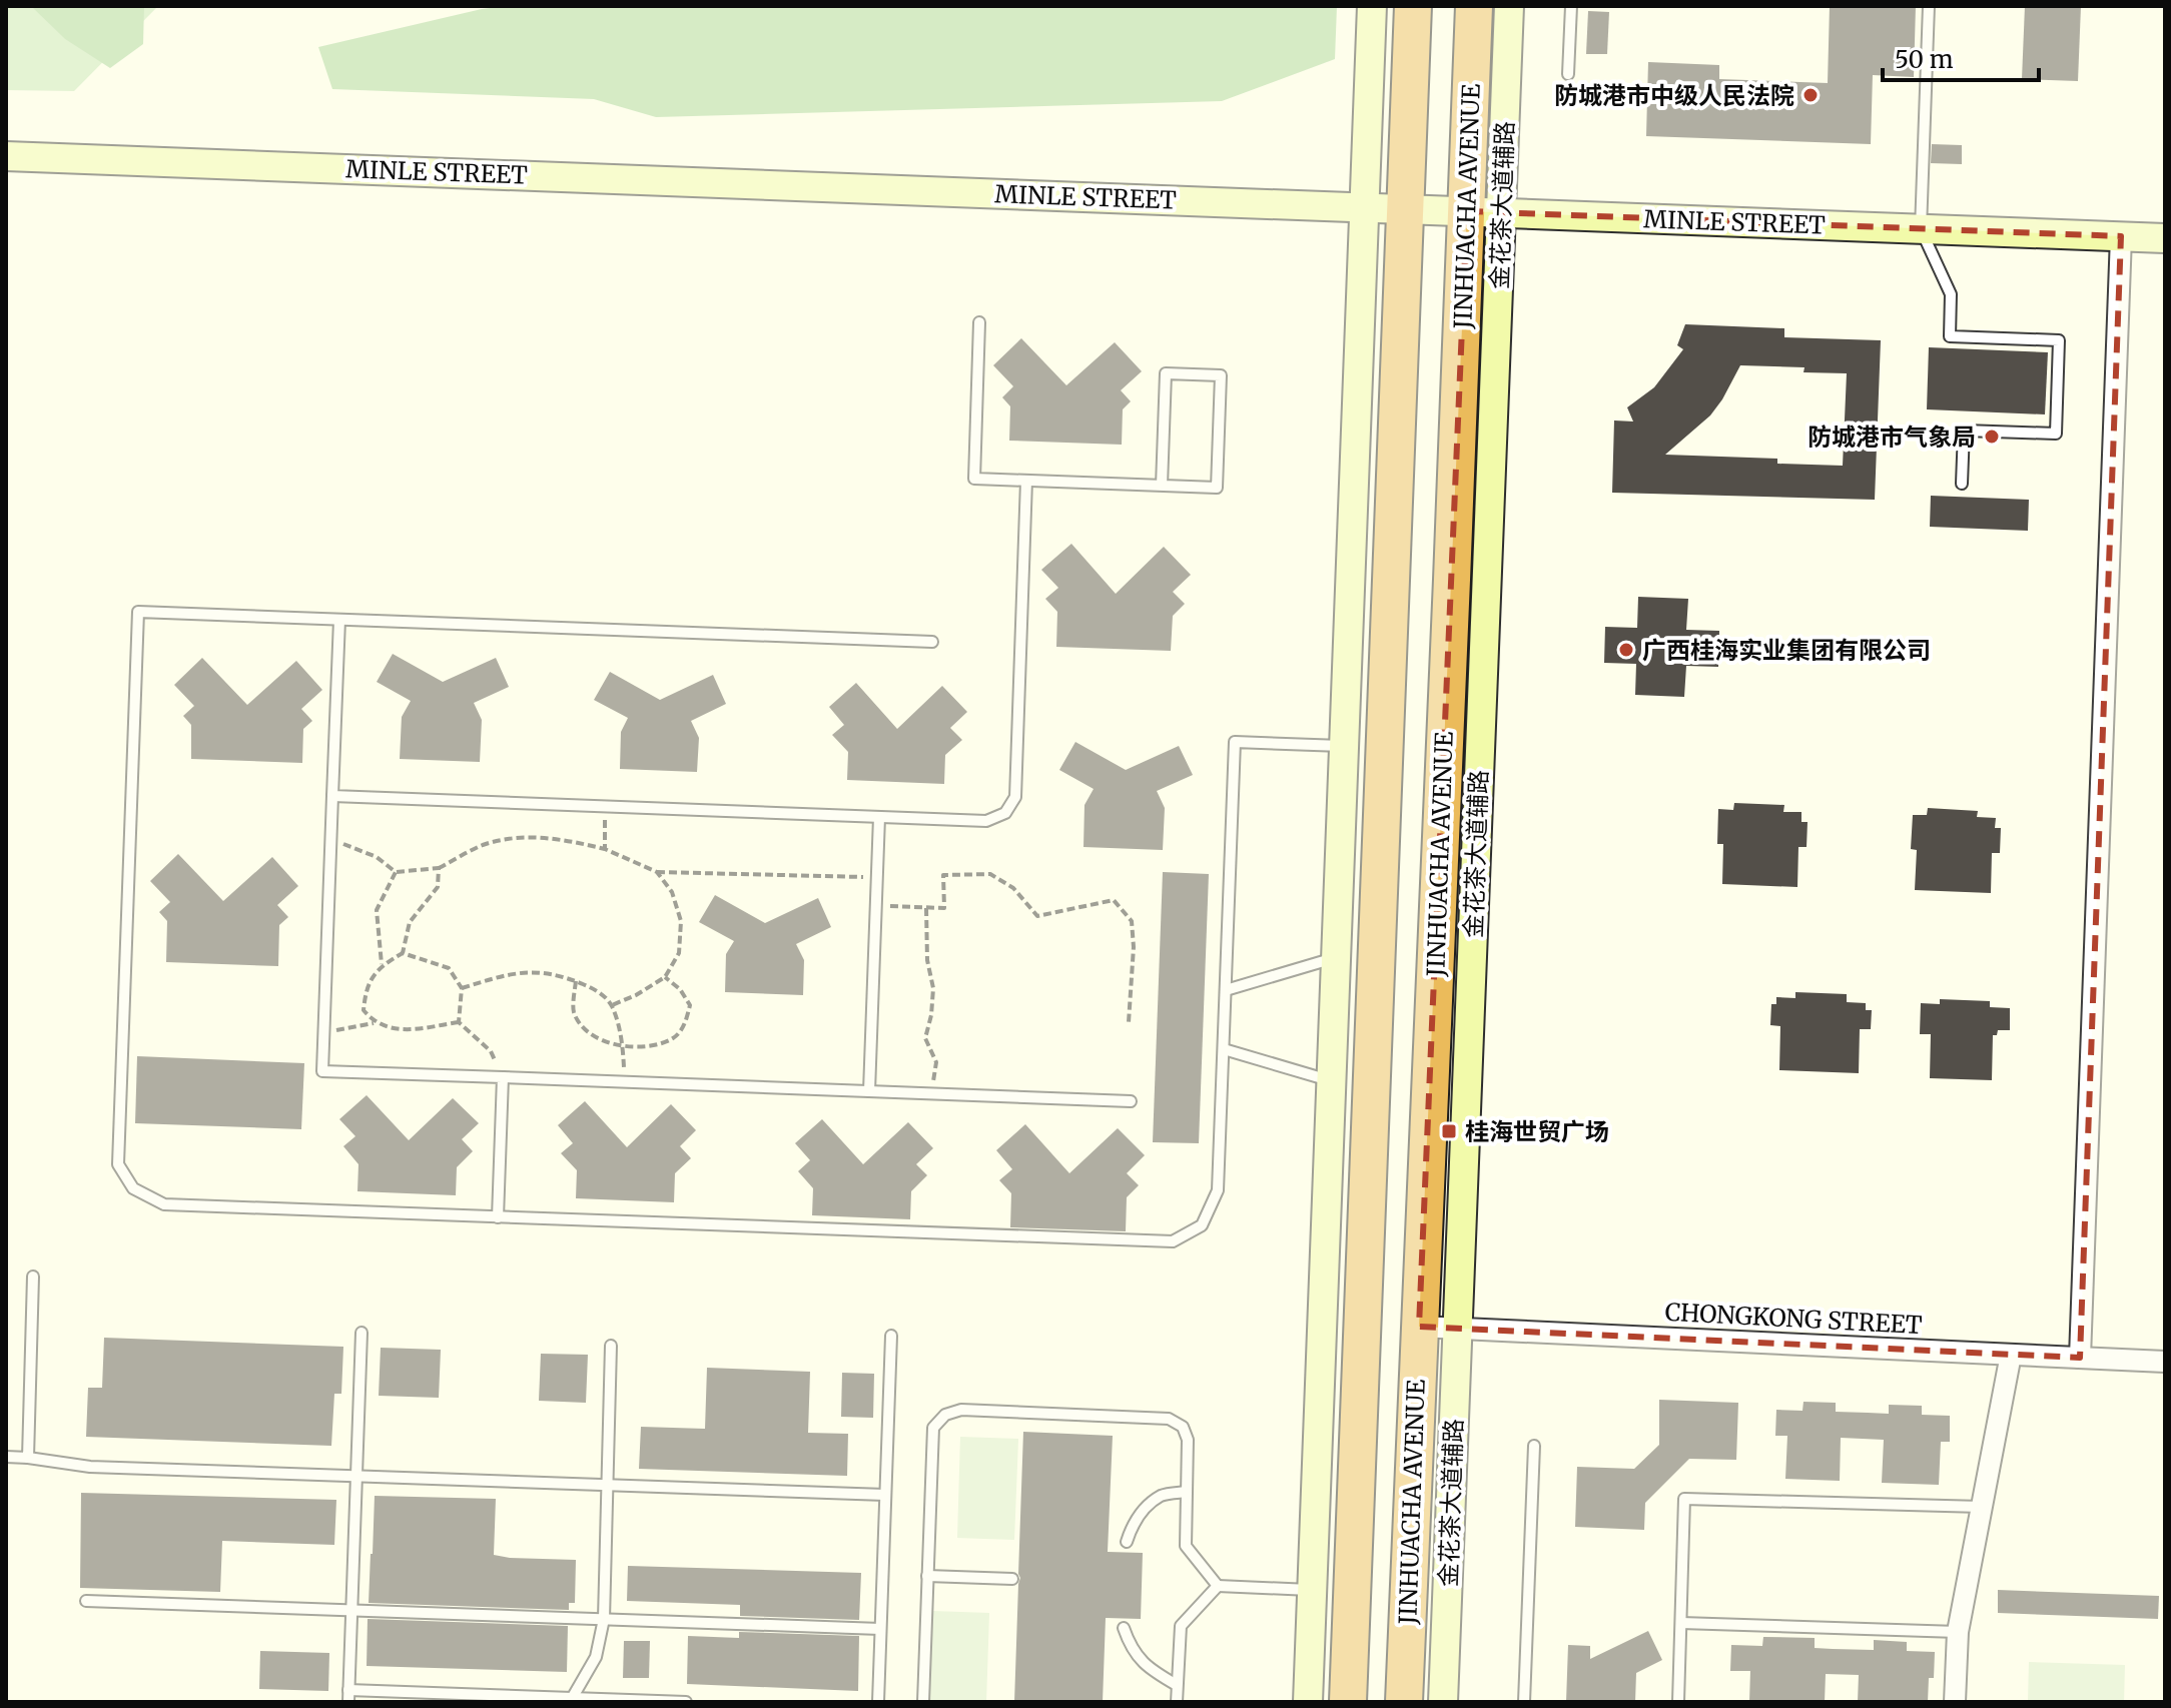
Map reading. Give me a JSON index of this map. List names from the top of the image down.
{
  "streets": {
    "highway": ["JINHUACHA AVENUE"],
    "street": ["MINLE STREET", "金花茶大道辅路", "CHONGKONG STREET"]
  },
  "crossings": [
    ["MINLE STREET", "金花茶大道辅路"],
    ["MINLE STREET", "JINHUACHA AVENUE"],
    ["金花茶大道辅路", "JINHUACHA AVENUE"],
    ["金花茶大道辅路", "CHONGKONG STREET"],
    ["JINHUACHA AVENUE", "CHONGKONG STREET"]
  ],
  "places": {
    "other": ["防城港市中级人民法院", "防城港市气象局", "广西桂海实业集团有限公司"],
    "transit": ["桂海世贸广场"]
  },
  "scale_bar": "50 m"
}
